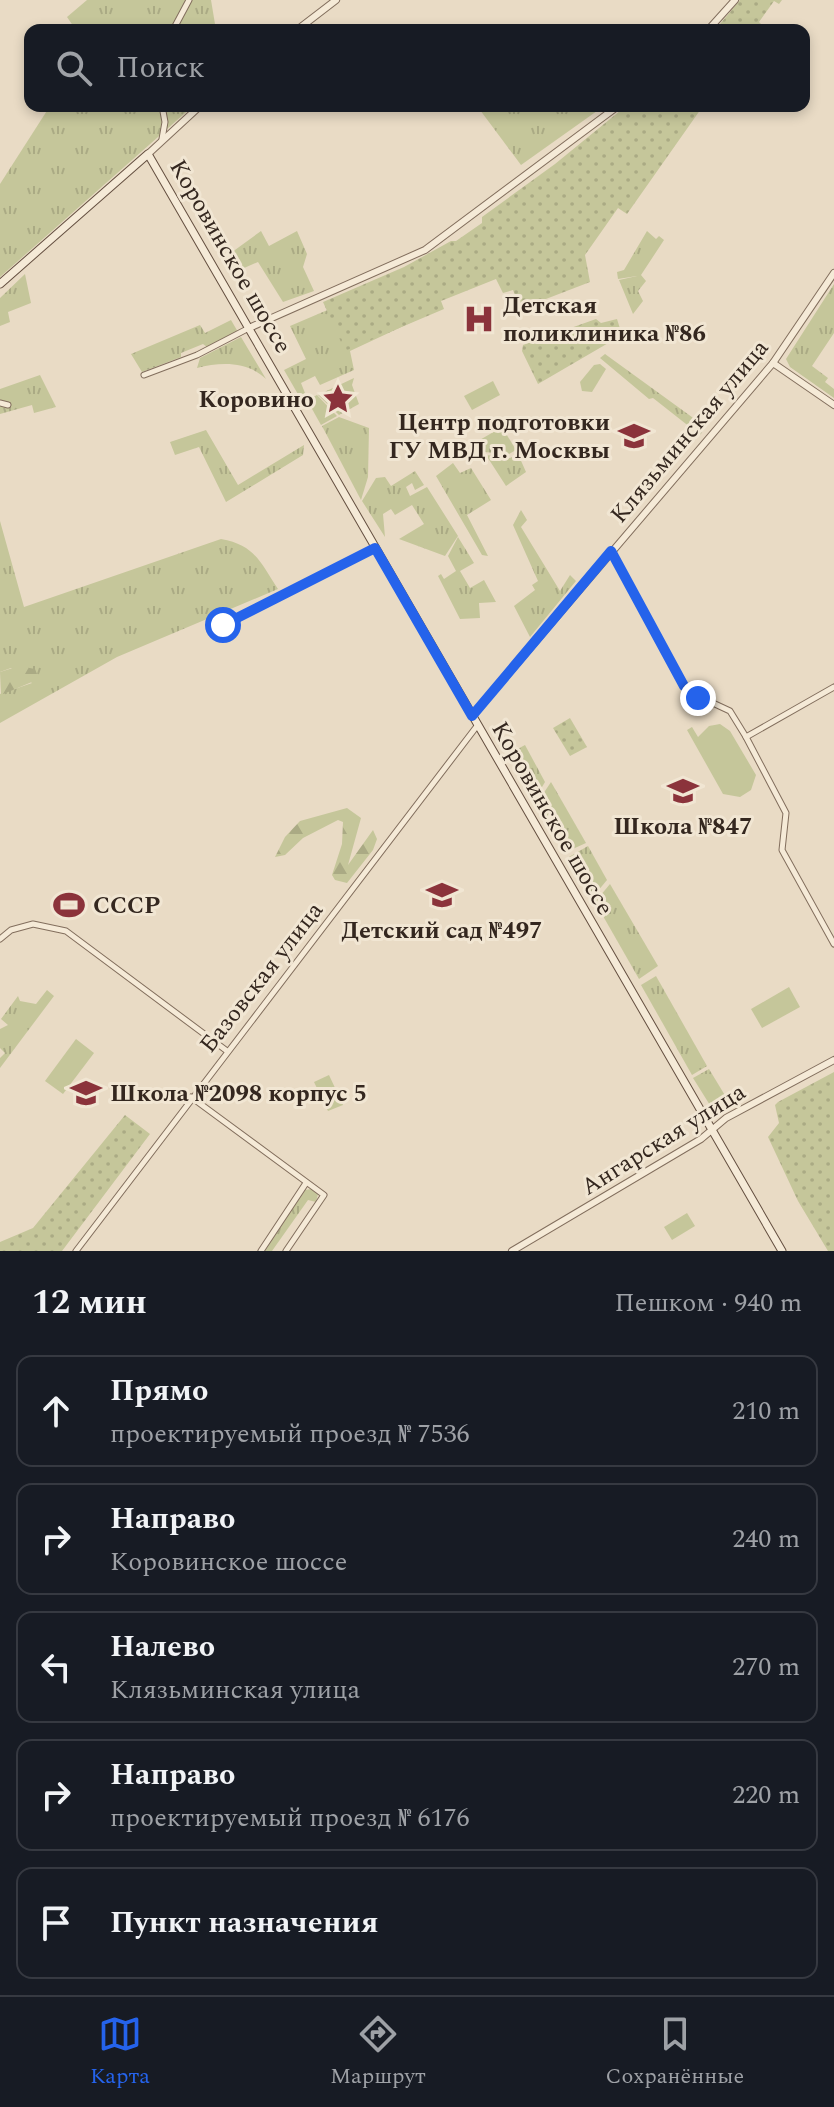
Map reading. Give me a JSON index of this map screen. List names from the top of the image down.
{
  "streets": {
    "main road": ["Коровинское шоссе"],
    "street": ["Клязьминская улица", "Базовская улица", "Ангарская улица"]
  },
  "crossings": [
    ["Коровинское шоссе", "Клязьминская улица"],
    ["Коровинское шоссе", "Базовская улица"],
    ["Коровинское шоссе", "Ангарская улица"]
  ],
  "places": {
    "hospital": ["Детская поликлиника №86"],
    "place": ["Коровино"],
    "school or university": [
      "Центр подготовки ГУ МВД г. Москвы",
      "Школа №847",
      "Детский сад №497",
      "Школа №2098 корпус 5"
    ],
    "sports": ["СССР"]
  },
  "page": {
    "search": "Поиск",
    "heading": ["12 мин", "Пешком · 940 m"],
    "list": [
      ["Прямо", "проектируемый проезд № 7536", "210 m"],
      ["Направо", "Коровинское шоссе", "240 m"],
      ["Налево", "Клязьминская улица", "270 m"],
      ["Направо", "проектируемый проезд № 6176", "220 m"],
      "Пункт назначения"
    ],
    "nav": ["Карта", "Маршрут", "Сохранённые"]
  }
}
